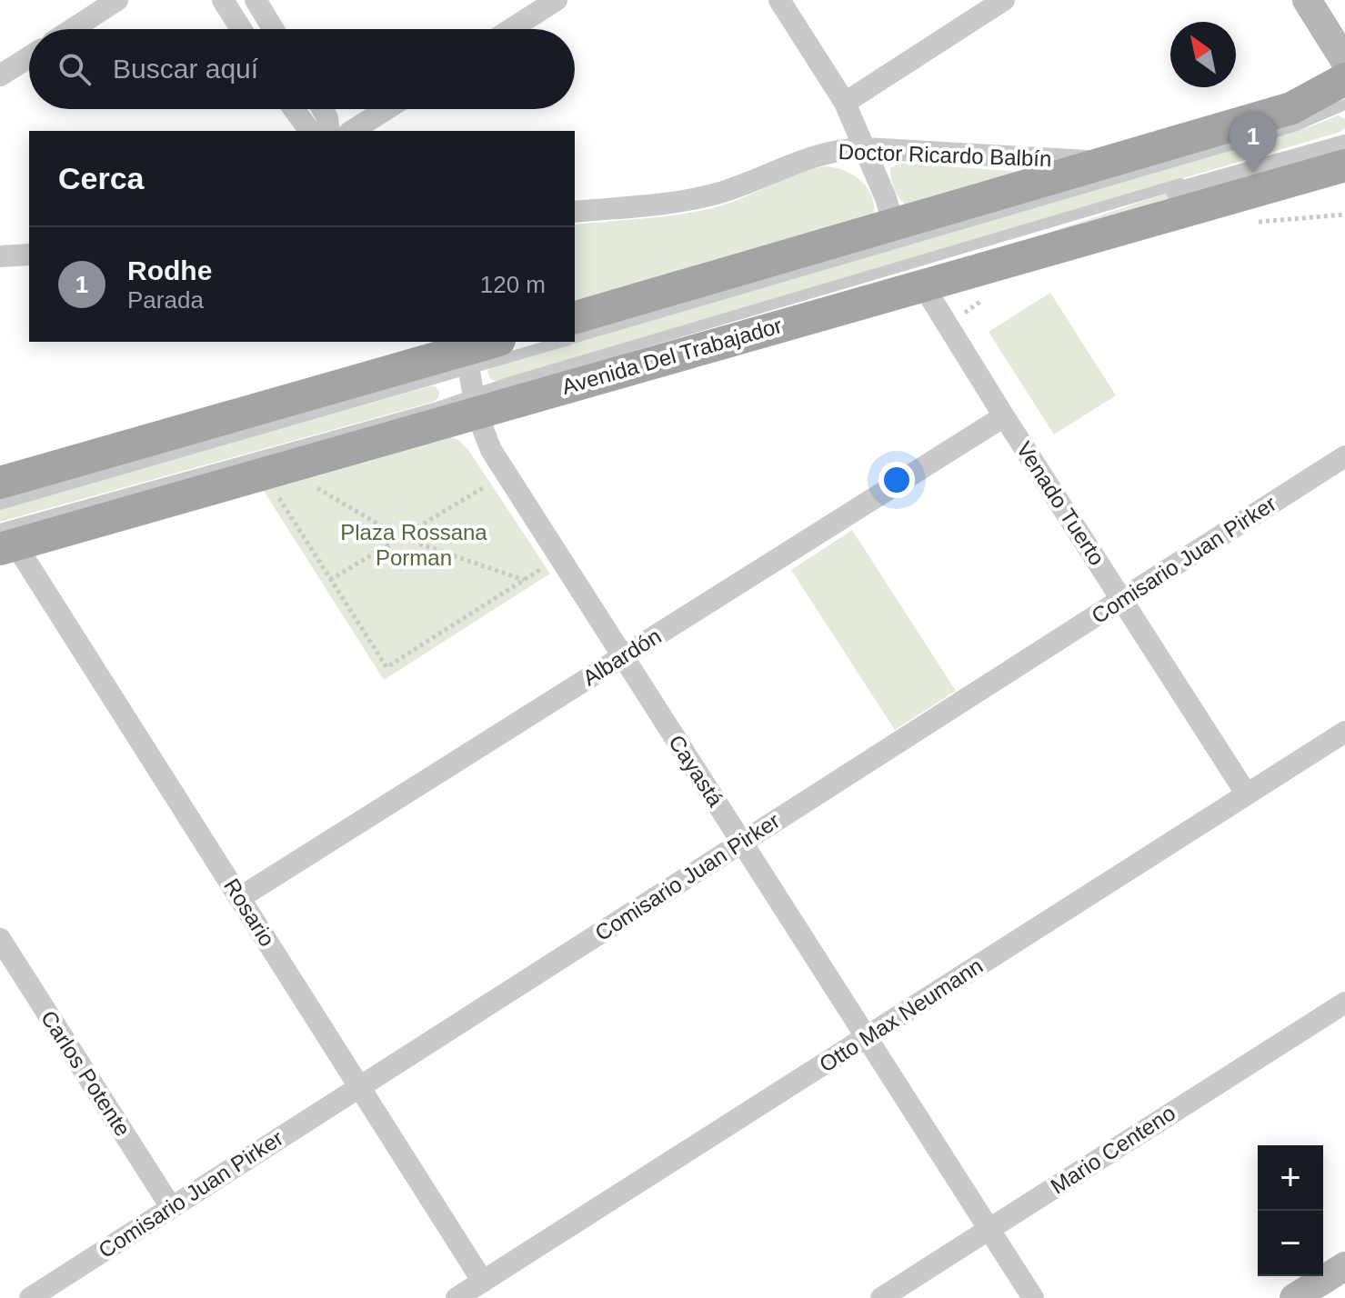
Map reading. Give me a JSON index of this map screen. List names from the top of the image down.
{
  "streets": {
    "main road": ["Avenida Del Trabajador"],
    "street": [
      "Doctor Ricardo Balbín",
      "Venado Tuerto",
      "Comisario Juan Pirker",
      "Albardón",
      "Cayastá",
      "Rosario",
      "Otto Max Neumann",
      "Carlos Potente",
      "Mario Centeno"
    ]
  },
  "crossings": [
    ["Avenida Del Trabajador", "Venado Tuerto"],
    ["Avenida Del Trabajador", "Cayastá"],
    ["Avenida Del Trabajador", "Rosario"],
    ["Venado Tuerto", "Comisario Juan Pirker"],
    ["Venado Tuerto", "Albardón"],
    ["Venado Tuerto", "Otto Max Neumann"],
    ["Comisario Juan Pirker", "Cayastá"],
    ["Comisario Juan Pirker", "Rosario"],
    ["Comisario Juan Pirker", "Carlos Potente"],
    ["Albardón", "Cayastá"],
    ["Albardón", "Rosario"],
    ["Cayastá", "Otto Max Neumann"],
    ["Cayastá", "Mario Centeno"],
    ["Rosario", "Otto Max Neumann"]
  ],
  "parks": ["Plaza Rossana Porman"],
  "north": "top left",
  "page": {
    "search": "Buscar aquí",
    "pins": "1",
    "heading": "Cerca",
    "list": [
      {
        "mark": "1",
        "name": "Rodhe",
        "note": "Parada",
        "value": "120 m"
      }
    ],
    "map_buttons": ["+", "−"]
  }
}
